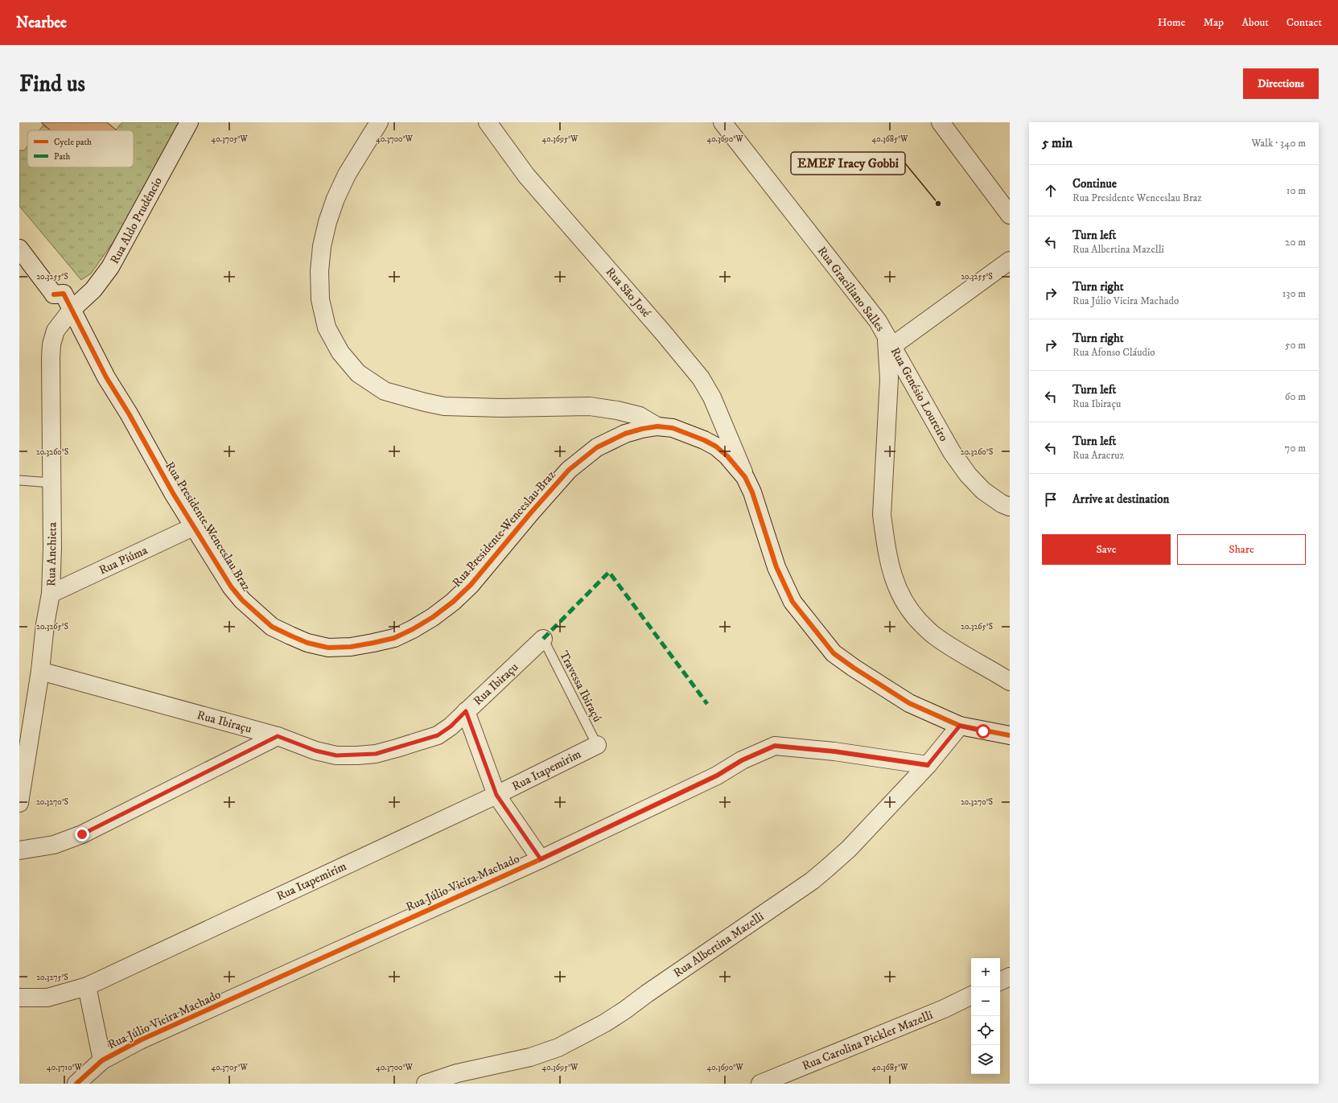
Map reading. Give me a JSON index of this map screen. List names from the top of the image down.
{
  "streets": {
    "street": [
      "Rua Aldo Prudêncio",
      "Rua Graciliano Salles",
      "Rua São José",
      "Rua Genésio Loureiro",
      "Rua Presidente Wenceslau Braz",
      "Rua Anchieta",
      "Rua Piúma",
      "Rua Ibiraçu",
      "Rua Itapemirim",
      "Rua Júlio Vieira Machado",
      "Rua Albertina Mazelli",
      "Rua Carolina Pickler Mazelli"
    ],
    "lane": ["Travessa Ibiraçú"]
  },
  "crossings": [
    ["Rua Aldo Prudêncio", "Rua Presidente Wenceslau Braz"],
    ["Rua Aldo Prudêncio", "Rua Anchieta"],
    ["Rua Graciliano Salles", "Rua Genésio Loureiro"],
    ["Rua São José", "Rua Presidente Wenceslau Braz"],
    ["Rua Presidente Wenceslau Braz", "Rua Anchieta"],
    ["Rua Presidente Wenceslau Braz", "Rua Piúma"],
    ["Rua Presidente Wenceslau Braz", "Rua Albertina Mazelli"],
    ["Rua Anchieta", "Rua Piúma"],
    ["Rua Anchieta", "Rua Ibiraçu"],
    ["Rua Ibiraçu", "Travessa Ibiraçú"],
    ["Travessa Ibiraçú", "Rua Itapemirim"],
    ["Rua Júlio Vieira Machado", "Rua Albertina Mazelli"]
  ],
  "places": ["EMEF Iracy Gobbi"],
  "legend": ["Cycle path", "Path"],
  "page": {
    "header": "Nearbee",
    "nav": [
      "Home",
      "Map",
      "About",
      "Contact"
    ],
    "buttons": [
      "Directions",
      ["Save", "Share"]
    ],
    "title": "Find us",
    "heading": ["5 min", "Walk · 340 m"],
    "list": [
      ["Continue", "Rua Presidente Wenceslau Braz", "10 m"],
      ["Turn left", "Rua Albertina Mazelli", "20 m"],
      ["Turn right", "Rua Júlio Vieira Machado", "130 m"],
      ["Turn right", "Rua Afonso Cláudio", "50 m"],
      ["Turn left", "Rua Ibiraçu", "60 m"],
      ["Turn left", "Rua Aracruz", "70 m"],
      "Arrive at destination"
    ],
    "map_buttons": ["+", "−"]
  },
  "coordinates": [
    "40.3705°W",
    "40.3700°W",
    "40.3695°W",
    "40.3690°W",
    "40.3685°W",
    "20.3255°S",
    "20.3260°S",
    "20.3265°S",
    "20.3270°S",
    "20.3275°S",
    "40.3710°W"
  ]
}
